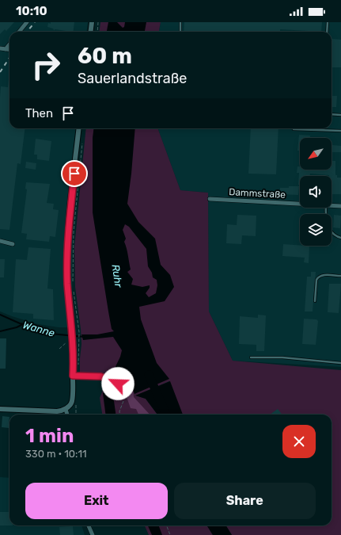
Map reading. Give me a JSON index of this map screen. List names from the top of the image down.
{
  "streets": {
    "street": ["Dammstraße"]
  },
  "water": ["Ruhr", "Wanne"],
  "north": "bottom left",
  "page": {
    "status": "10:10",
    "turn": ["60 m", "Sauerlandstraße"],
    "then": "Then",
    "heading": ["1 min", "330 m · 10:11"],
    "buttons": ["Exit", "Share"]
  }
}
